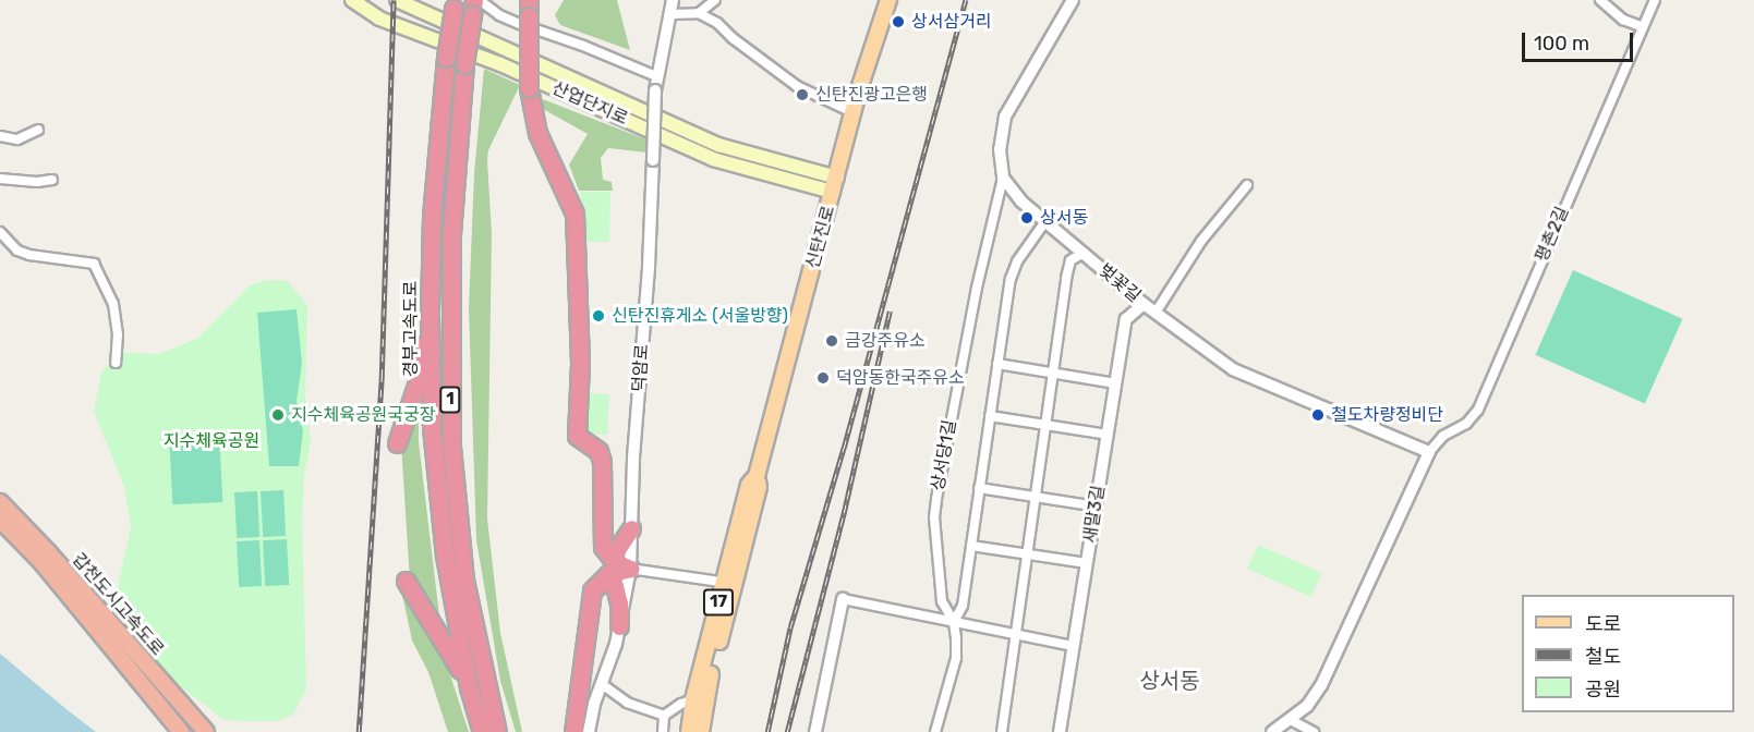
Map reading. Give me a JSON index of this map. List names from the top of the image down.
{
  "streets": {
    "highway": ["경부고속도로", "1", "갑천도시고속도로"],
    "main road": ["산업단지로", "신탄진로", "17"],
    "street": [
      "평촌2길",
      "벚꽃길",
      "덕암로",
      "상서당1길",
      "새말3길"
    ]
  },
  "crossings": [
    ["산업단지로", "신탄진로"],
    ["평촌2길", "벚꽃길"],
    ["벚꽃길", "상서당1길"],
    ["벚꽃길", "새말3길"]
  ],
  "districts": ["상서동"],
  "parks": ["지수체육공원"],
  "places": [
    "상서삼거리",
    "신탄진광고은행",
    "상서동",
    "신탄진휴게소 (서울방향)",
    "금강주유소",
    "덕암동한국주유소",
    "지수체육공원국궁장",
    "철도차량정비단"
  ],
  "legend": ["도로", "철도", "공원"],
  "scale_bar": "100 m"
}
